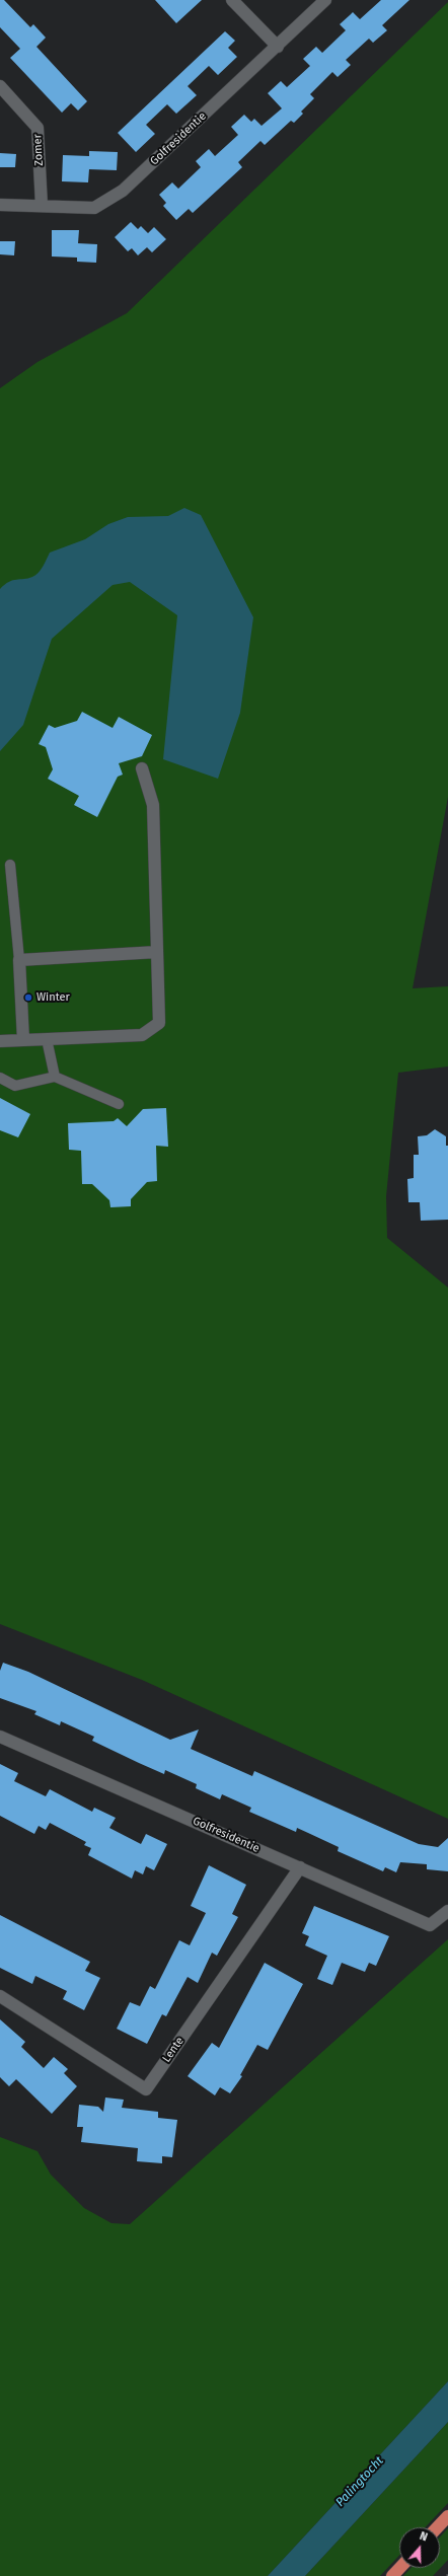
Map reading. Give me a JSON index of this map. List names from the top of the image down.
{
  "streets": {
    "street": ["Golfresidentie", "Zomer", "Lente"]
  },
  "crossings": [
    ["Golfresidentie", "Zomer"],
    ["Golfresidentie", "Lente"]
  ],
  "water": ["Palingtocht"],
  "places": ["Winter"],
  "north": "top"
}
